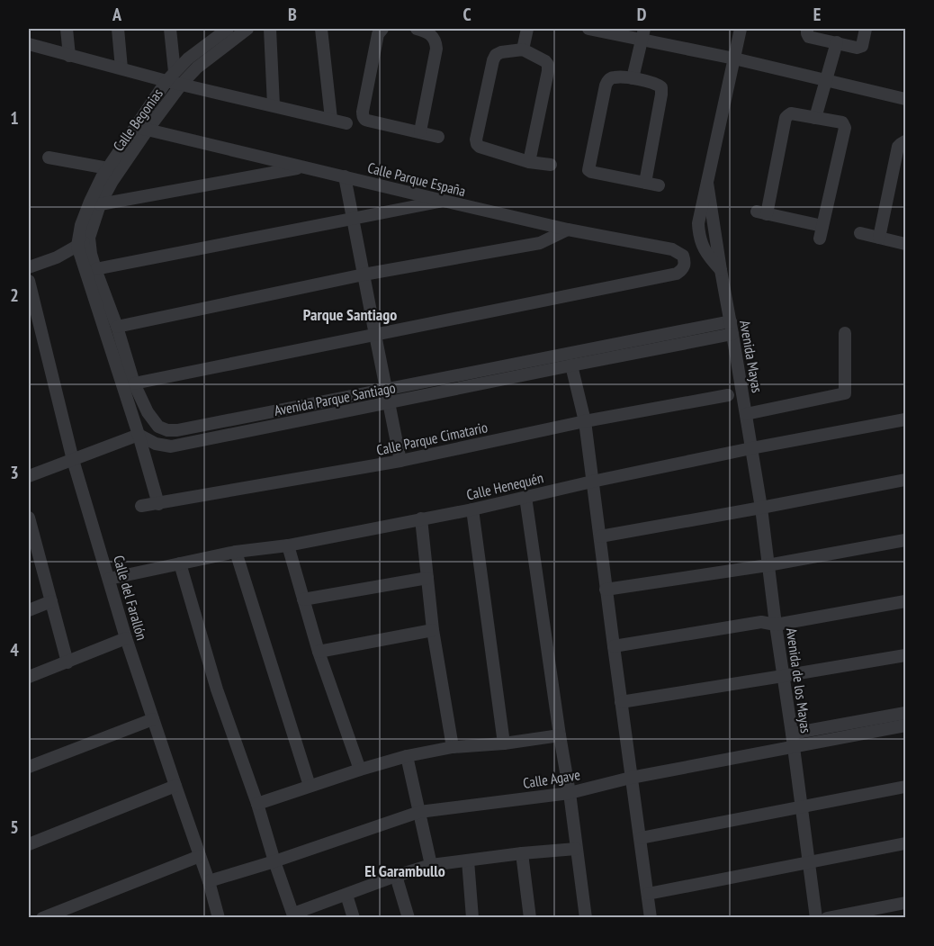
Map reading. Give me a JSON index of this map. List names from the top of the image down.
{
  "streets": {
    "street": [
      "Calle Begonias",
      "Calle Parque España",
      "Avenida Mayas",
      "Avenida Parque Santiago",
      "Calle Parque Cimatario",
      "Calle Henequén",
      "Calle del Farallón",
      "Avenida de los Mayas",
      "Calle Agave"
    ]
  },
  "crossings": [
    ["Calle Begonias", "Calle Parque España"],
    ["Calle Begonias", "Avenida Parque Santiago"],
    ["Avenida Mayas", "Avenida Parque Santiago"],
    ["Avenida Mayas", "Calle Henequén"],
    ["Avenida Mayas", "Avenida de los Mayas"],
    ["Calle Henequén", "Calle del Farallón"],
    ["Calle Henequén", "Avenida de los Mayas"],
    ["Calle del Farallón", "Calle Agave"],
    ["Avenida de los Mayas", "Calle Agave"]
  ],
  "districts": ["Parque Santiago", "El Garambullo"],
  "grid": {
    "columns": [
      "A",
      "B",
      "C",
      "D",
      "E"
    ],
    "rows": [
      "1",
      "2",
      "3",
      "4",
      "5"
    ]
  }
}
